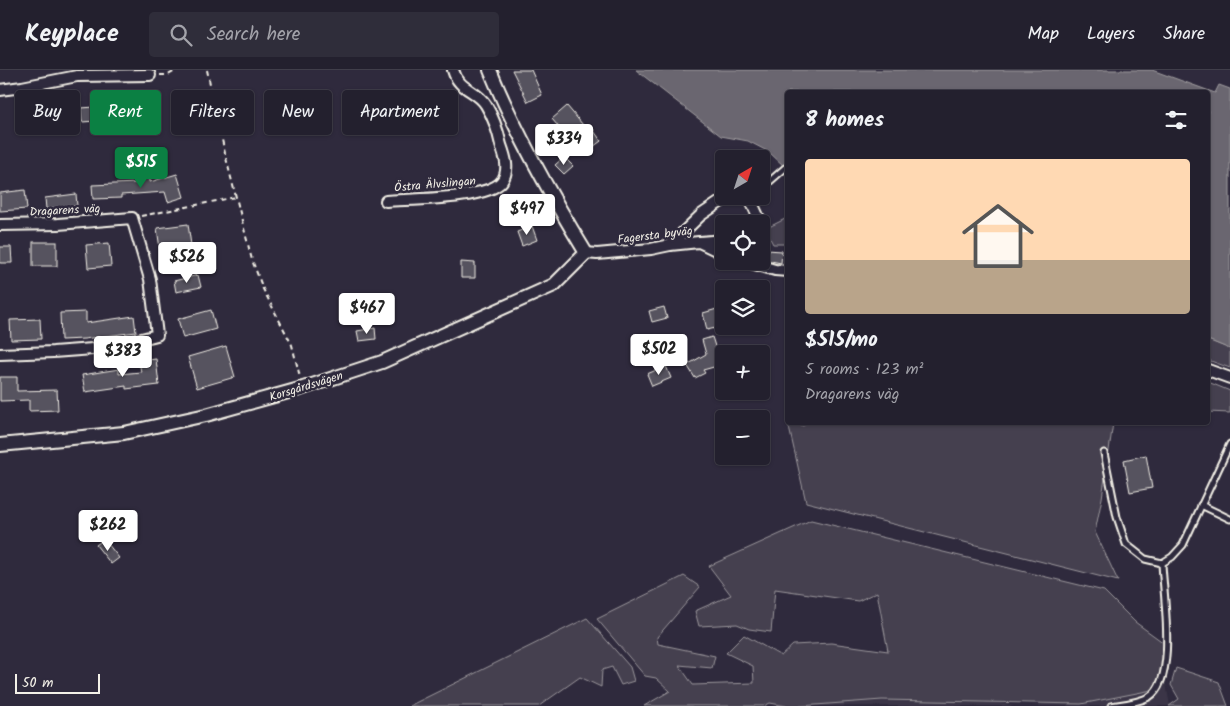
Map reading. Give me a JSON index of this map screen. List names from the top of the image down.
{
  "streets": {
    "street": [
      "Östra Älvslingan",
      "Dragarens väg",
      "Fagersta byväg",
      "Korsgårdsvägen"
    ]
  },
  "crossings": [
    ["Fagersta byväg", "Korsgårdsvägen"]
  ],
  "scale_bar": "50 m",
  "north": "top right",
  "page": {
    "header": "Keyplace",
    "search": "Search here",
    "nav": ["Map", "Layers", "Share"],
    "chip": [
      "Buy",
      "Rent",
      "Filters",
      "New",
      "Apartment"
    ],
    "heading": "8 homes",
    "price": [
      "$334",
      "$515",
      "$497",
      "$526",
      "$467",
      "$502",
      "$383",
      "$262"
    ],
    "map_buttons": ["+", "−"],
    "list": [
      {
        "name": "$515/mo",
        "note": "5 rooms · 123 m² · Dragarens väg"
      }
    ],
    "scale": "50 m"
  }
}
